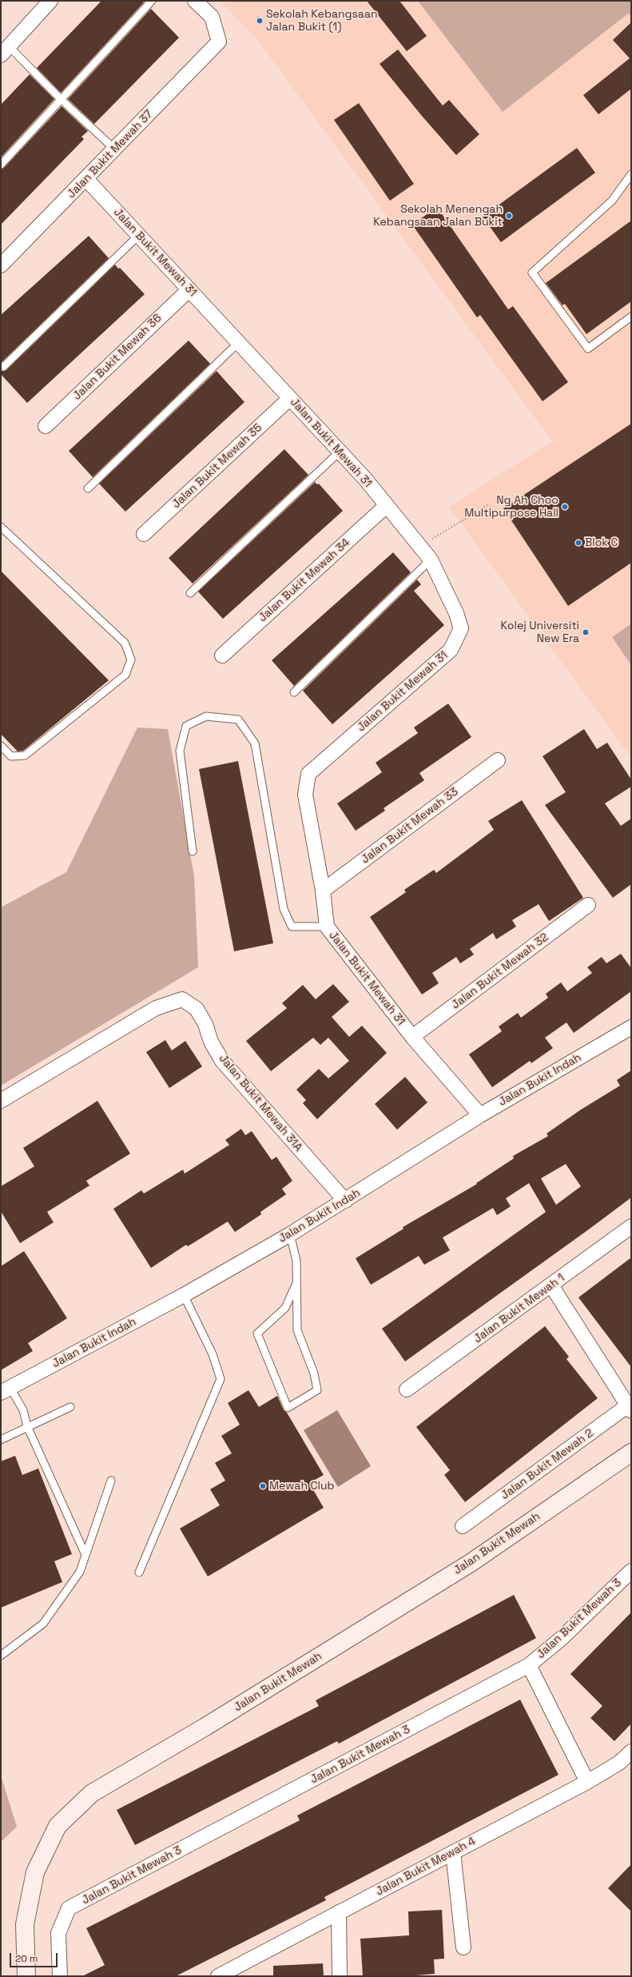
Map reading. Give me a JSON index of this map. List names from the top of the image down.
{
  "streets": {
    "street": [
      "Jalan Bukit Mewah 37",
      "Jalan Bukit Mewah 31",
      "Jalan Bukit Mewah 36",
      "Jalan Bukit Mewah 35",
      "Jalan Bukit Mewah 34",
      "Jalan Bukit Mewah 33",
      "Jalan Bukit Mewah 32",
      "Jalan Bukit Indah",
      "Jalan Bukit Mewah 31A",
      "Jalan Bukit Mewah 1",
      "Jalan Bukit Mewah 2",
      "Jalan Bukit Mewah",
      "Jalan Bukit Mewah 3",
      "Jalan Bukit Mewah 4"
    ]
  },
  "crossings": [
    ["Jalan Bukit Mewah 37", "Jalan Bukit Mewah 31"],
    ["Jalan Bukit Mewah 31", "Jalan Bukit Mewah 36"],
    ["Jalan Bukit Mewah 31", "Jalan Bukit Mewah 35"],
    ["Jalan Bukit Mewah 31", "Jalan Bukit Mewah 34"],
    ["Jalan Bukit Mewah 31", "Jalan Bukit Mewah 33"],
    ["Jalan Bukit Mewah 31", "Jalan Bukit Mewah 32"],
    ["Jalan Bukit Mewah 31", "Jalan Bukit Indah"],
    ["Jalan Bukit Indah", "Jalan Bukit Mewah 31A"]
  ],
  "places": [
    "Sekolah Kebangsaan Jalan Bukit (1)",
    "Sekolah Menengah Kebangsaan Jalan Bukit",
    "Ng Ah Choo Multipurpose Hall",
    "Blok C",
    "Kolej Universiti New Era",
    "Mewah Club"
  ],
  "scale_bar": "20 m"
}
